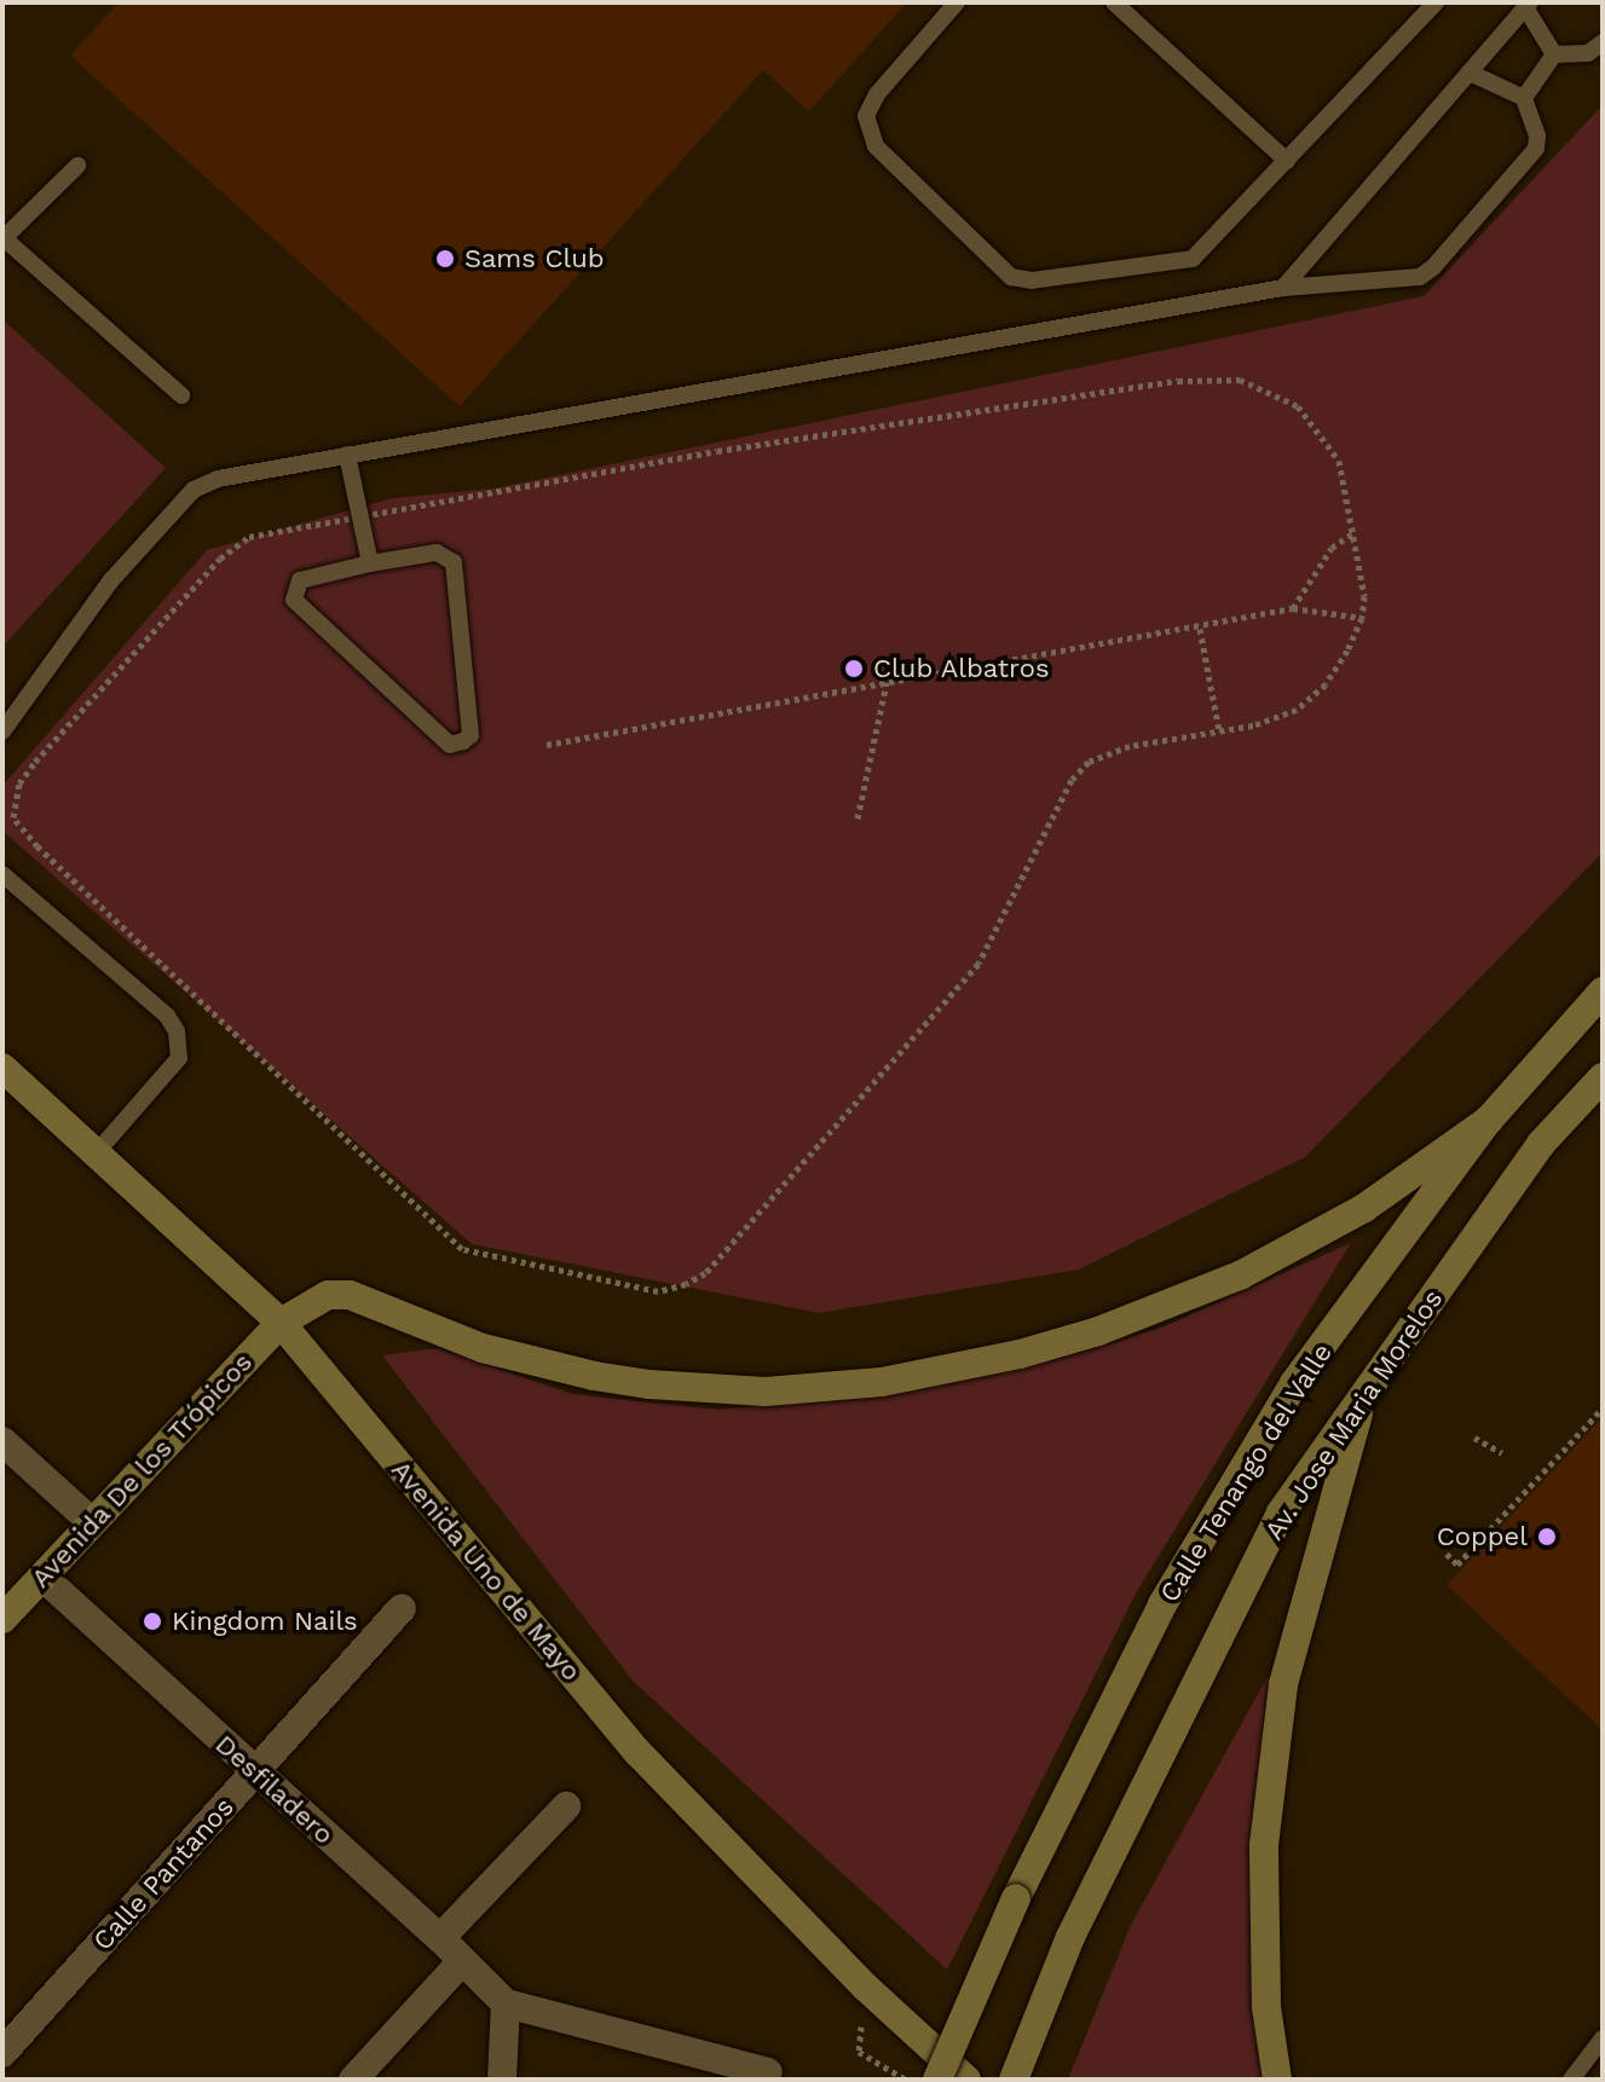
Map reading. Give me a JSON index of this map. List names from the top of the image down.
{
  "streets": {
    "main road": [
      "Av. Jose Maria Morelos",
      "Avenida De los Trópicos",
      "Calle Tenango del Valle",
      "Avenida Uno de Mayo"
    ],
    "street": ["Desfiladero", "Calle Pantanos"]
  },
  "crossings": [
    ["Avenida De los Trópicos", "Calle Tenango del Valle"],
    ["Avenida De los Trópicos", "Avenida Uno de Mayo"],
    ["Avenida De los Trópicos", "Desfiladero"],
    ["Desfiladero", "Calle Pantanos"]
  ],
  "places": [
    "Sams Club",
    "Club Albatros",
    "Coppel",
    "Kingdom Nails"
  ]
}
